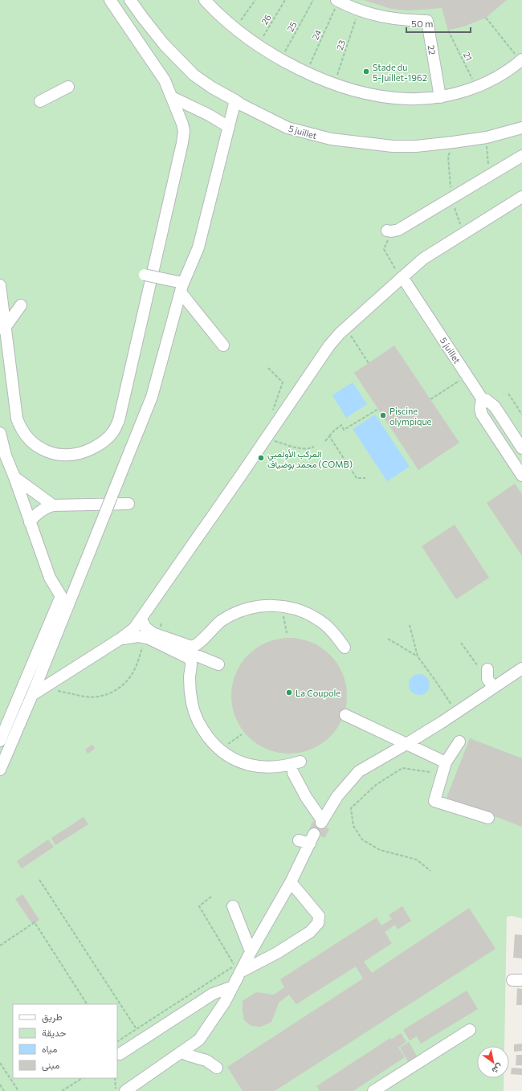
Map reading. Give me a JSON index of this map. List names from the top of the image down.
{
  "streets": {
    "street": ["22", "5 juillet"],
    "path": [
      "26",
      "25",
      "24",
      "23",
      "21"
    ]
  },
  "crossings": [
    ["23", "22"]
  ],
  "places": [
    "Stade du 5-Juillet-1962",
    "Piscine olympique",
    "المركب الأولمبي محمد بوضياف (COMB)",
    "La Coupole"
  ],
  "legend": [
    "طريق",
    "حديقة",
    "مياه",
    "مبنى"
  ],
  "scale_bar": "50 m",
  "north": "bottom right"
}
